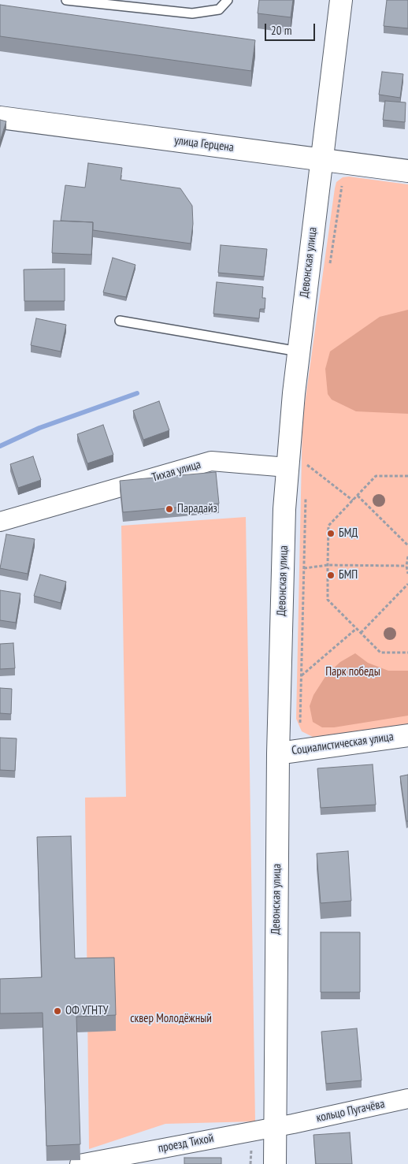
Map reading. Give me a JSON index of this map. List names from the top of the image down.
{
  "streets": {
    "main road": ["улица Герцена", "Девонская улица", "Социалистическая улица"],
    "street": ["Тихая улица", "кольцо Пугачёва", "проезд Тихой"]
  },
  "crossings": [
    ["улица Герцена", "Девонская улица"],
    ["Девонская улица", "Тихая улица"],
    ["Девонская улица", "Социалистическая улица"],
    ["Девонская улица", "кольцо Пугачёва"],
    ["Девонская улица", "проезд Тихой"],
    ["кольцо Пугачёва", "проезд Тихой"]
  ],
  "parks": ["Парк победы", "сквер Молодёжный"],
  "places": [
    "Парадайз",
    "БМД",
    "БМП",
    "ОФ УГНТУ"
  ],
  "scale_bar": "20 m"
}
